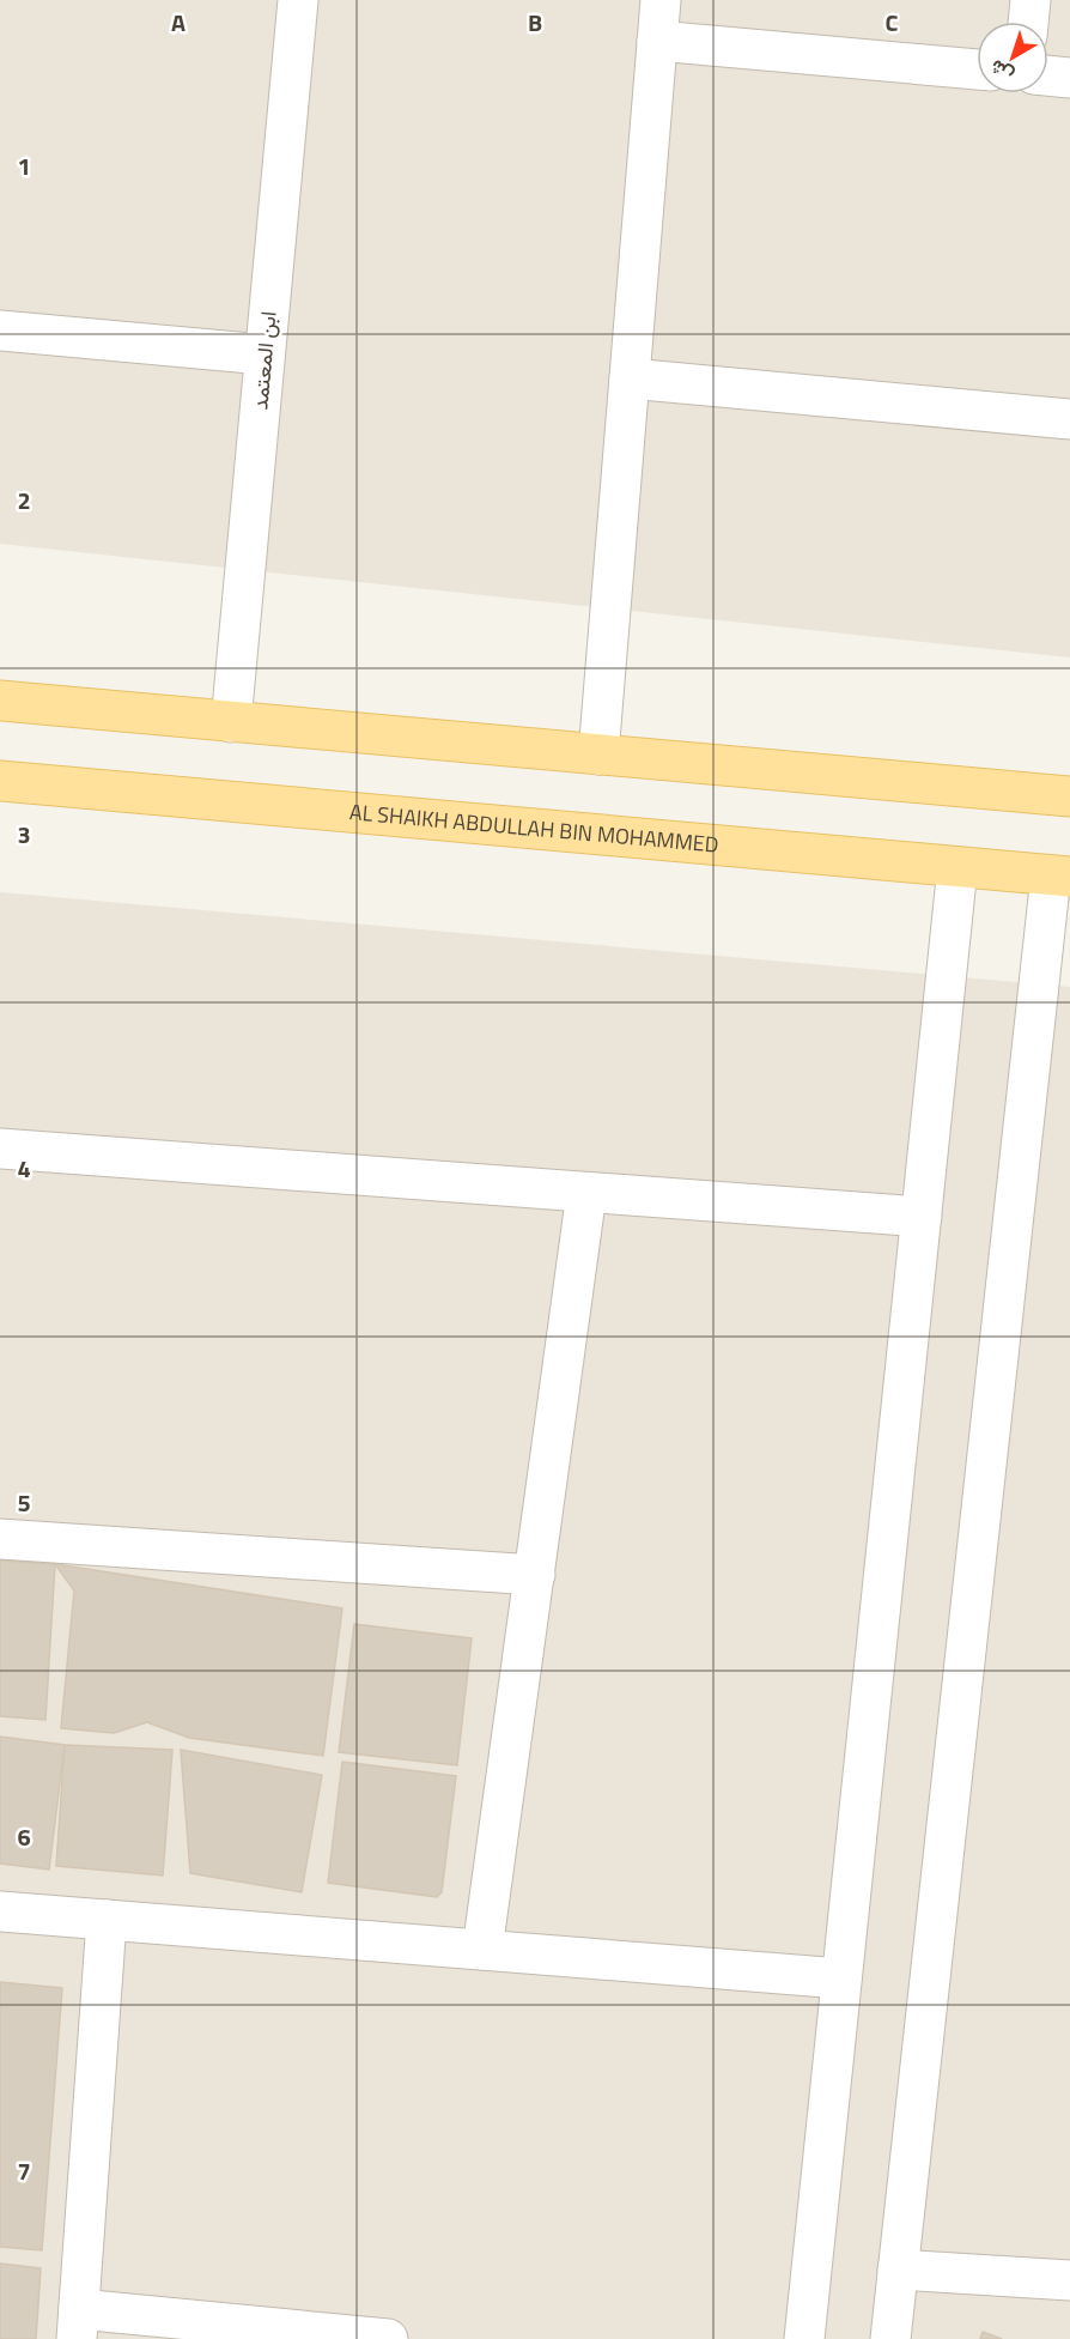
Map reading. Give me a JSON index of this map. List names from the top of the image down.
{
  "streets": {
    "main road": ["AL SHAIKH ABDULLAH BIN MOHAMMED"],
    "street": ["ابن المعتمد"]
  },
  "north": "bottom left",
  "grid": {
    "columns": ["A", "B", "C"],
    "rows": [
      "1",
      "2",
      "3",
      "4",
      "5",
      "6",
      "7"
    ]
  }
}
